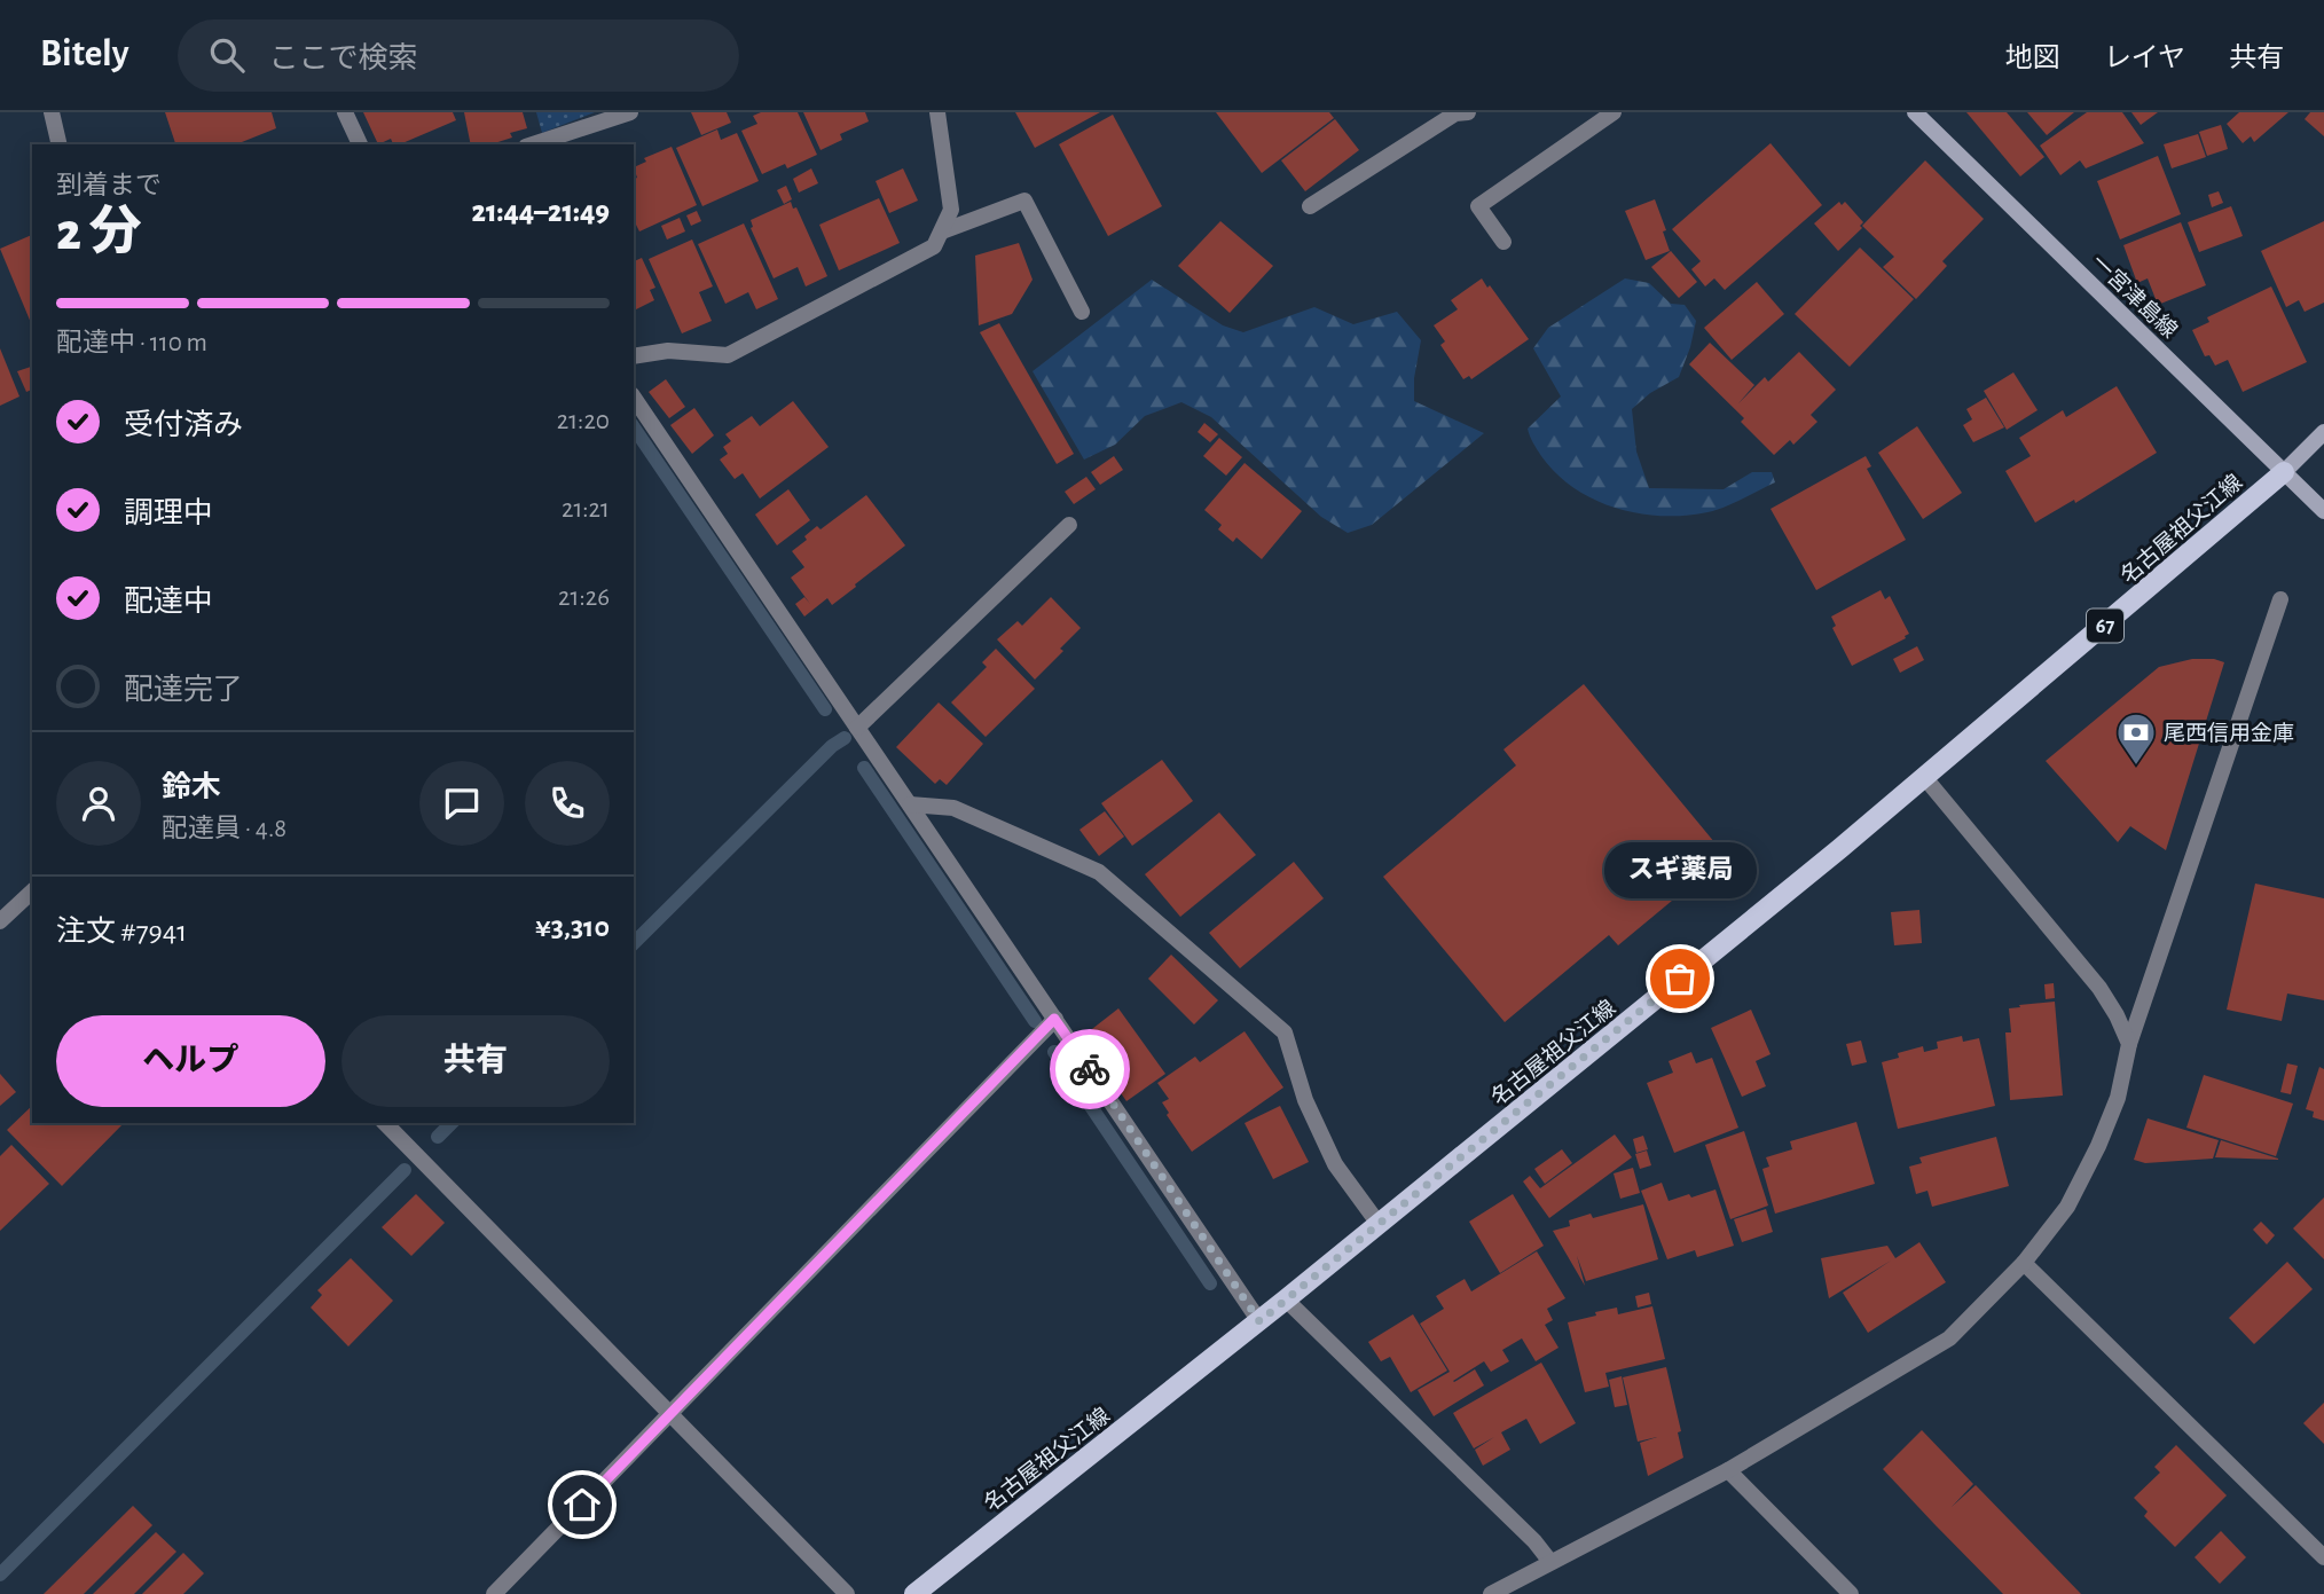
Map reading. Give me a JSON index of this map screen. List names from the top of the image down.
{
  "streets": {
    "main road": ["一宮津島線", "名古屋祖父江線", "67"]
  },
  "crossings": [
    ["一宮津島線", "名古屋祖父江線"]
  ],
  "places": {
    "bank": ["尾西信用金庫"],
    "other": ["スギ薬局"]
  },
  "page": {
    "header": "Bitely",
    "search": "ここで検索",
    "nav": ["地図", "レイヤ", "共有"],
    "heading": ["2 分", "到着まで", "21:44–21:49"],
    "panel": [
      "鈴木",
      "配達員 · 4.8",
      "注文 #7941",
      "¥3,310"
    ],
    "bar": "配達中 · 110 m",
    "list": [
      ["受付済み", "21:20"],
      ["調理中", "21:21"],
      ["配達中", "21:26"],
      "配達完了"
    ],
    "bubble": "スギ薬局",
    "buttons": ["ヘルプ", "共有"]
  }
}
